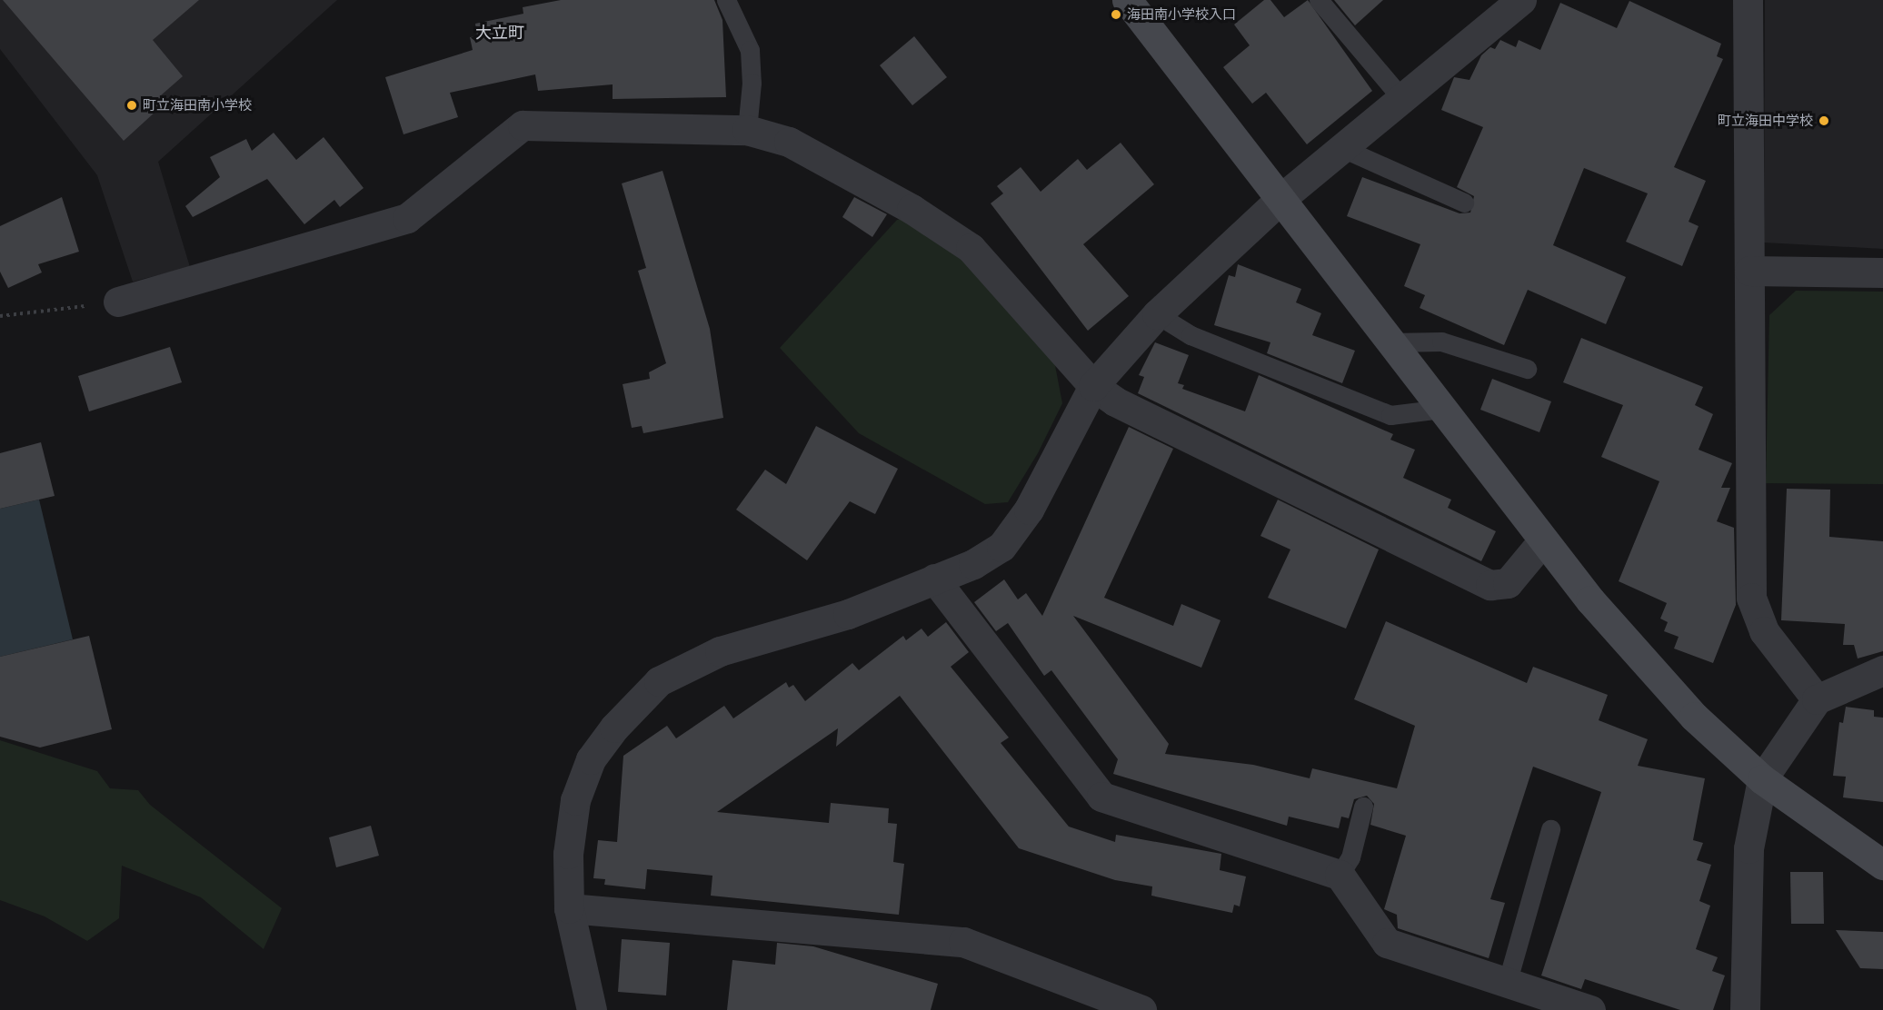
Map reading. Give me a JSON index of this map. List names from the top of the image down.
{
  "districts": ["大立町"],
  "places": ["海田南小学校入口", "町立海田南小学校", "町立海田中学校"]
}
